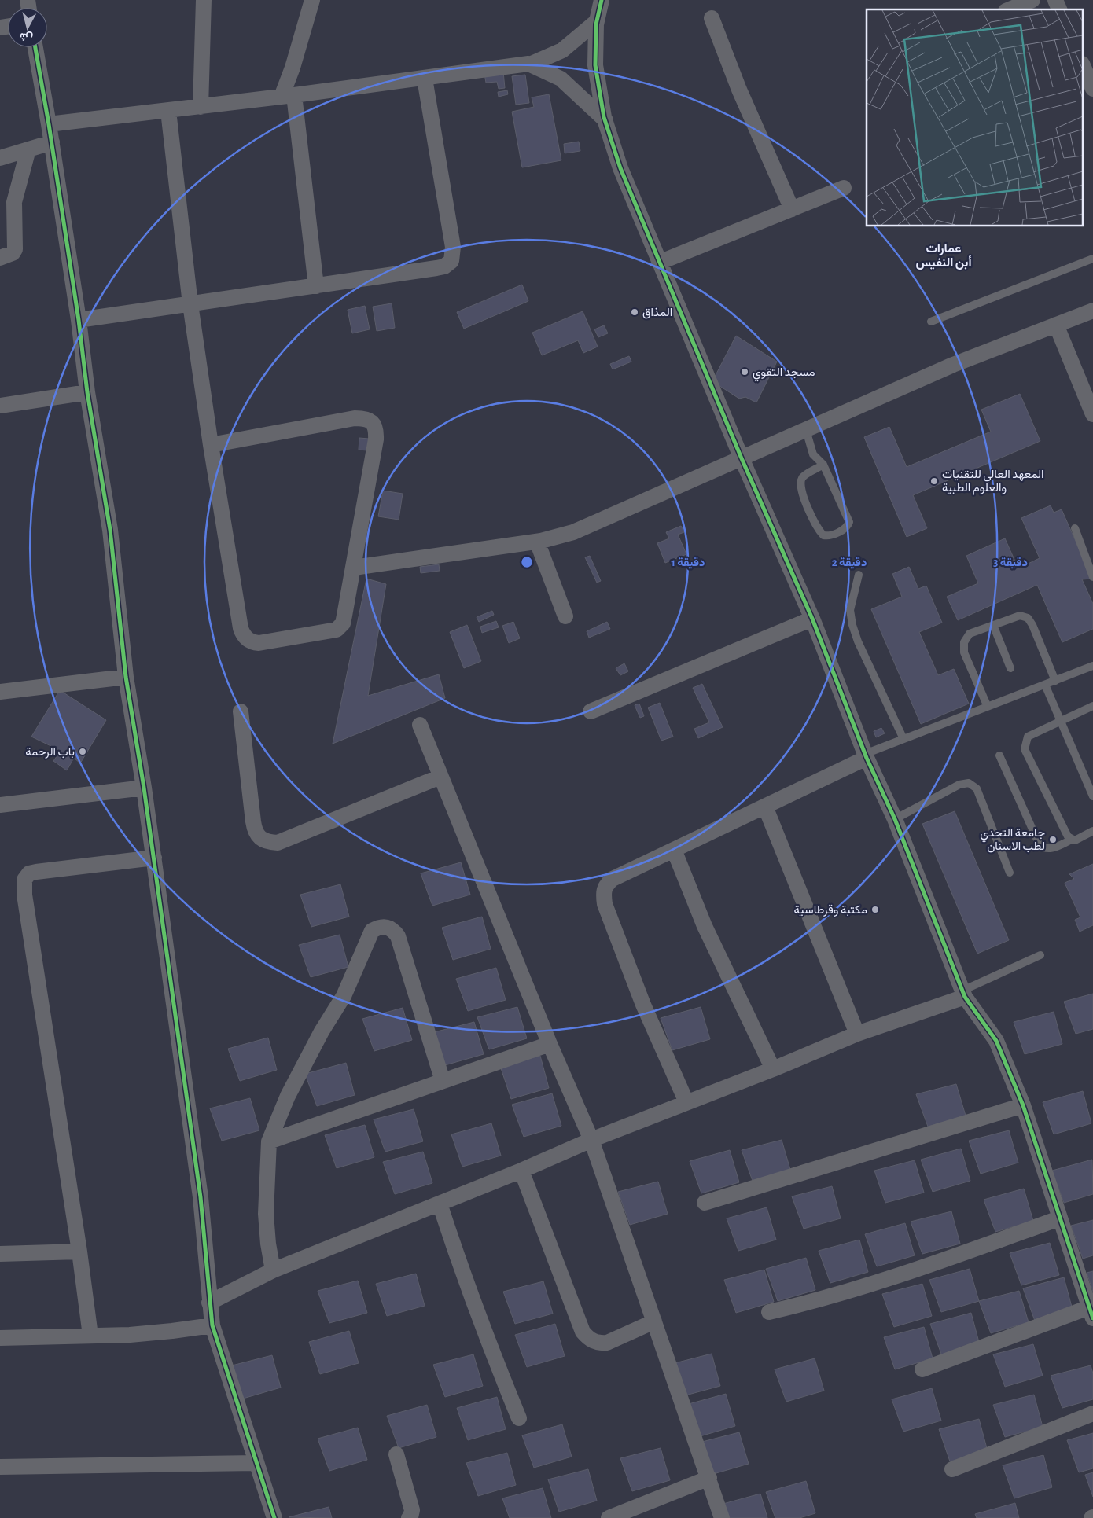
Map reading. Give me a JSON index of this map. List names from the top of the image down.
{
  "districts": ["عمارات أبن النفيس"],
  "places": [
    "المذاق",
    "مسجد التقوي",
    "المعهد العالي للتقنيات والعلوم الطبية",
    "باب الرحمة",
    "جامعة التحدي لطب الاسنان",
    "مكتبة وقرطاسية"
  ],
  "north": "bottom",
  "rings": ["1 دقيقة", "2 دقيقة", "3 دقيقة"]
}
